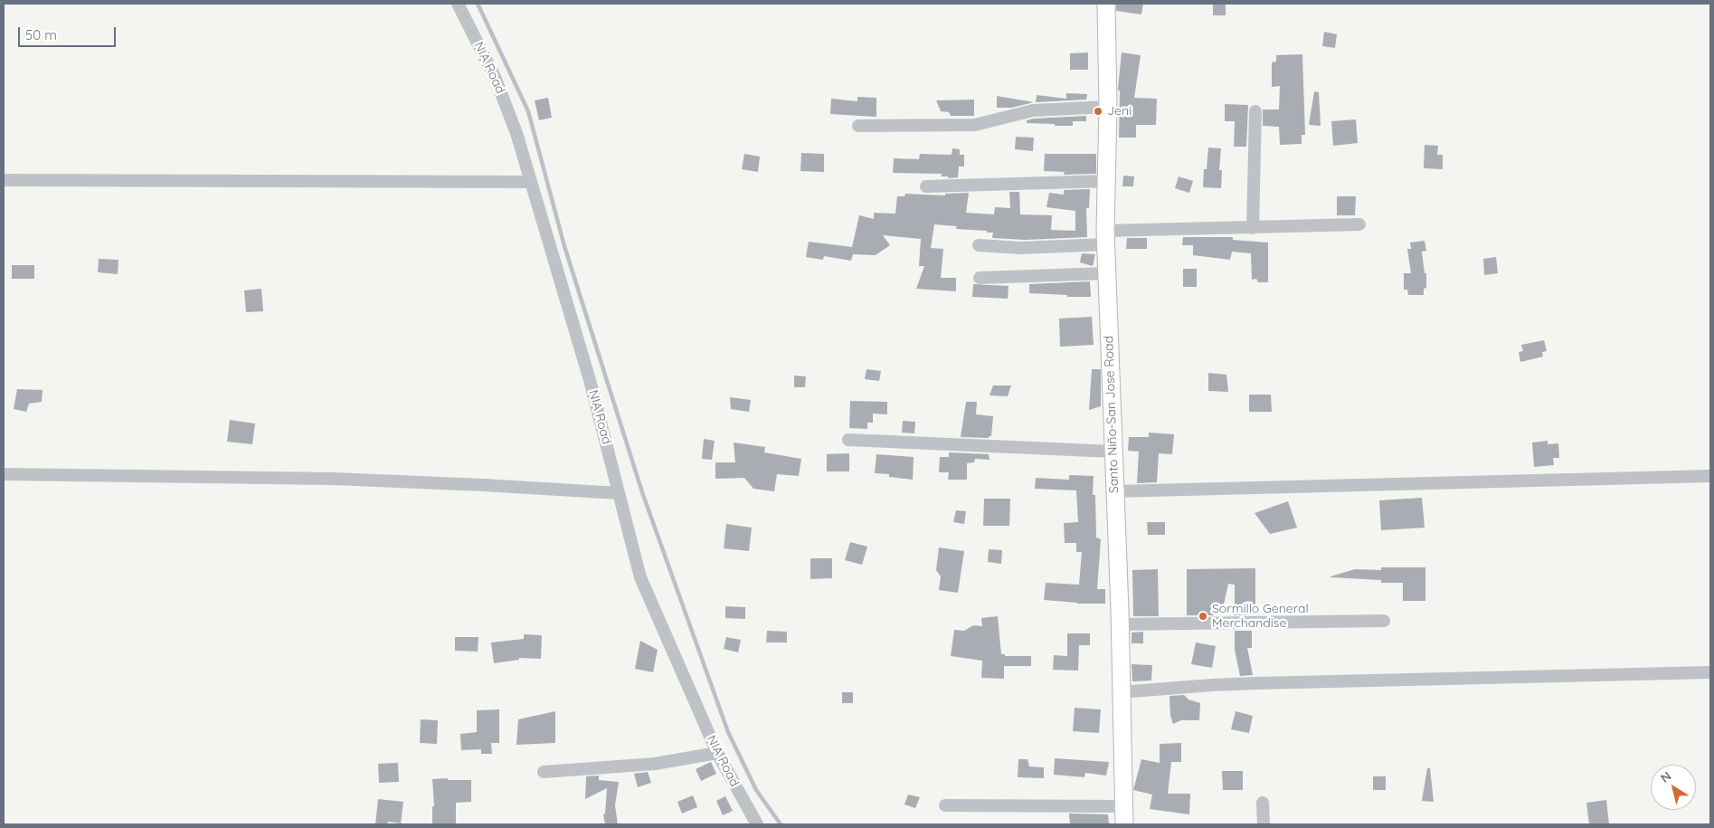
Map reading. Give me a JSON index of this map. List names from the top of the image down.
{
  "streets": {
    "main road": ["Santo Niño-San Jose Road"],
    "street": ["NIA Road"]
  },
  "places": ["Jeni", "Sormillo General Merchandise"],
  "scale_bar": "50 m",
  "north": "top left"
}
